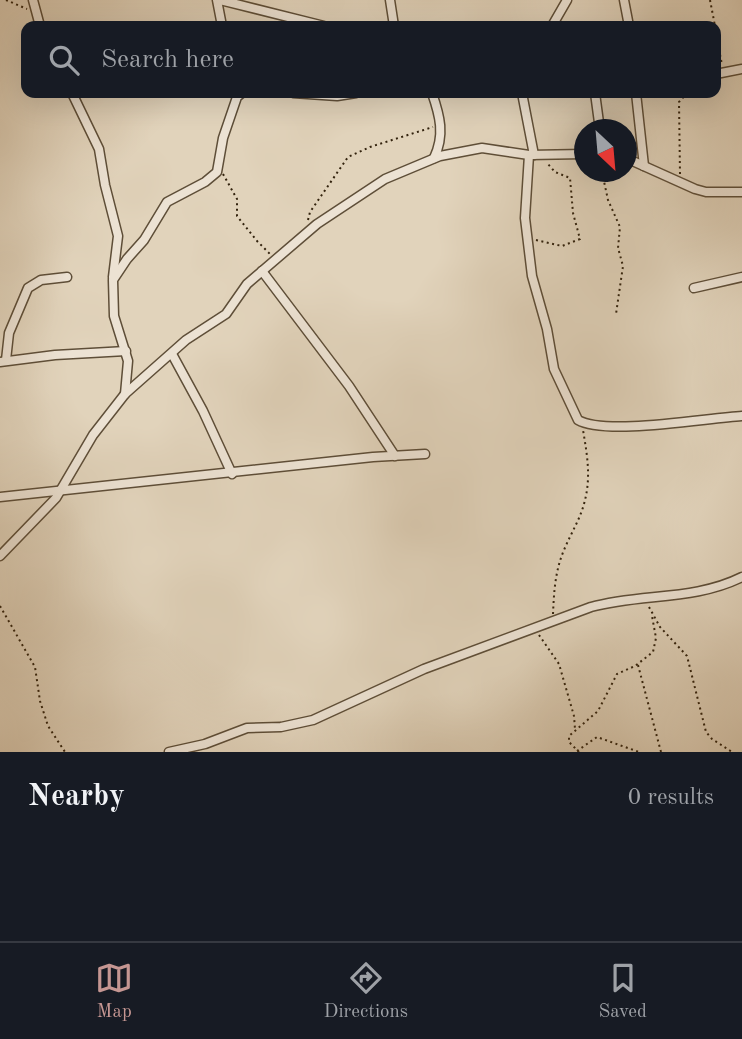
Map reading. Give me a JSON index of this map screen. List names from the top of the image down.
{
  "north": "bottom right",
  "page": {
    "search": "Search here",
    "heading": ["Nearby", "0 results"],
    "nav": ["Map", "Directions", "Saved"]
  }
}
